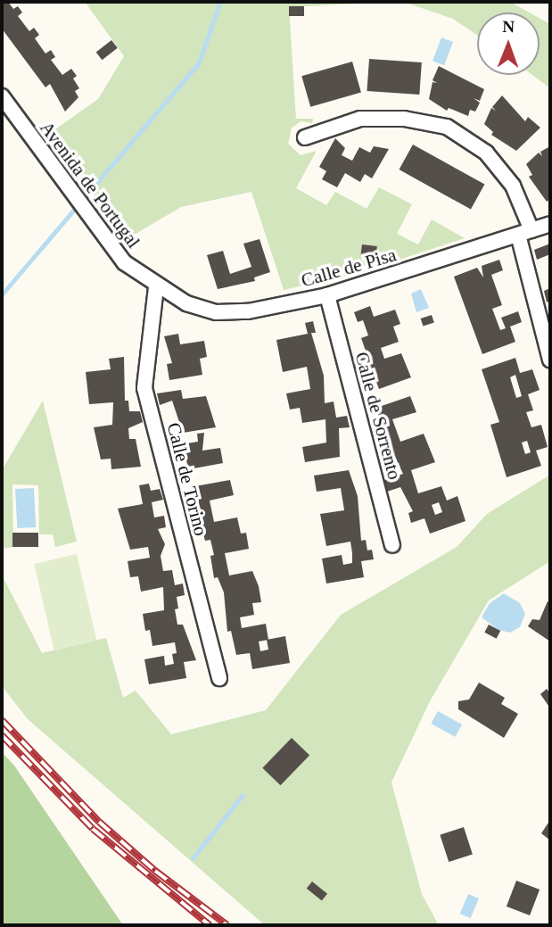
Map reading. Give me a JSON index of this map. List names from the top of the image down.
{
  "streets": {
    "street": [
      "Avenida de Portugal",
      "Calle de Pisa",
      "Calle de Sorrento",
      "Calle de Torino"
    ]
  },
  "crossings": [
    ["Avenida de Portugal", "Calle de Pisa"],
    ["Avenida de Portugal", "Calle de Torino"],
    ["Calle de Pisa", "Calle de Sorrento"],
    ["Calle de Pisa", "Calle de Torino"]
  ],
  "north": "top"
}
